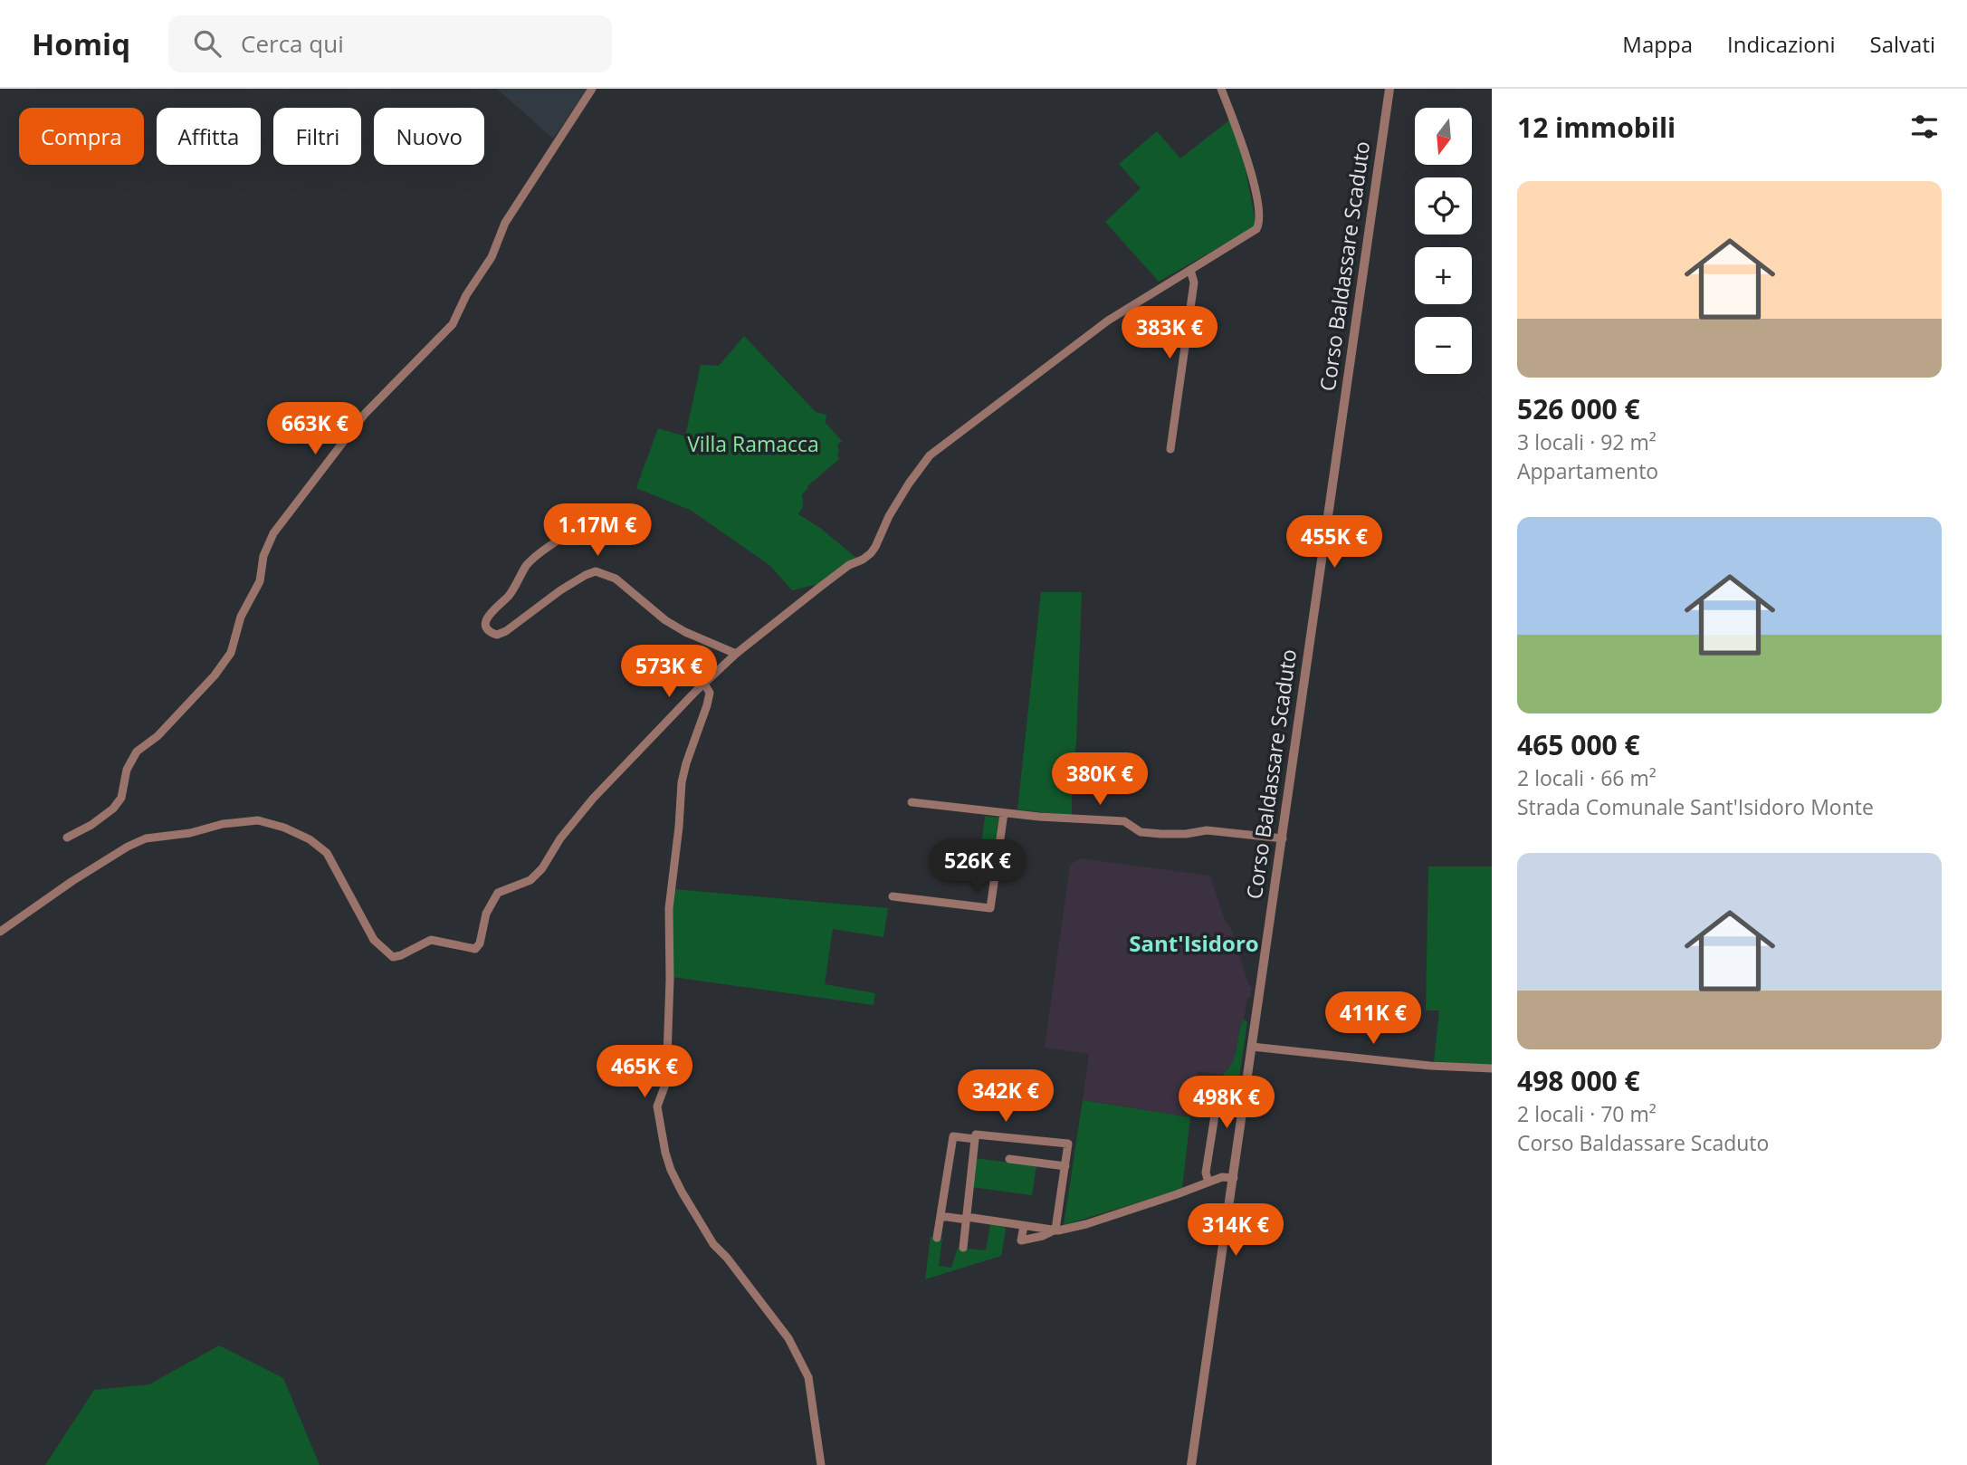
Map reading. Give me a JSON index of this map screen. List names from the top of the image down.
{
  "streets": {
    "street": ["Corso Baldassare Scaduto"]
  },
  "districts": ["Sant'Isidoro"],
  "parks": ["Villa Ramacca"],
  "north": "bottom",
  "page": {
    "header": "Homiq",
    "search": "Cerca qui",
    "nav": ["Mappa", "Indicazioni", "Salvati"],
    "heading": "12 immobili",
    "map_buttons": ["+", "−"],
    "chip": [
      "Compra",
      "Affitta",
      "Filtri",
      "Nuovo"
    ],
    "list": [
      {
        "name": "526 000 €",
        "note": "3 locali · 92 m² · Appartamento"
      },
      {
        "name": "465 000 €",
        "note": "2 locali · 66 m² · Strada Comunale Sant'Isidoro Monte"
      },
      {
        "name": "498 000 €",
        "note": "2 locali · 70 m² · Corso Baldassare Scaduto"
      }
    ],
    "price": [
      "383K €",
      "663K €",
      "1.17M €",
      "455K €",
      "573K €",
      "380K €",
      "526K €",
      "411K €",
      "465K €",
      "342K €",
      "498K €",
      "314K €"
    ]
  }
}
